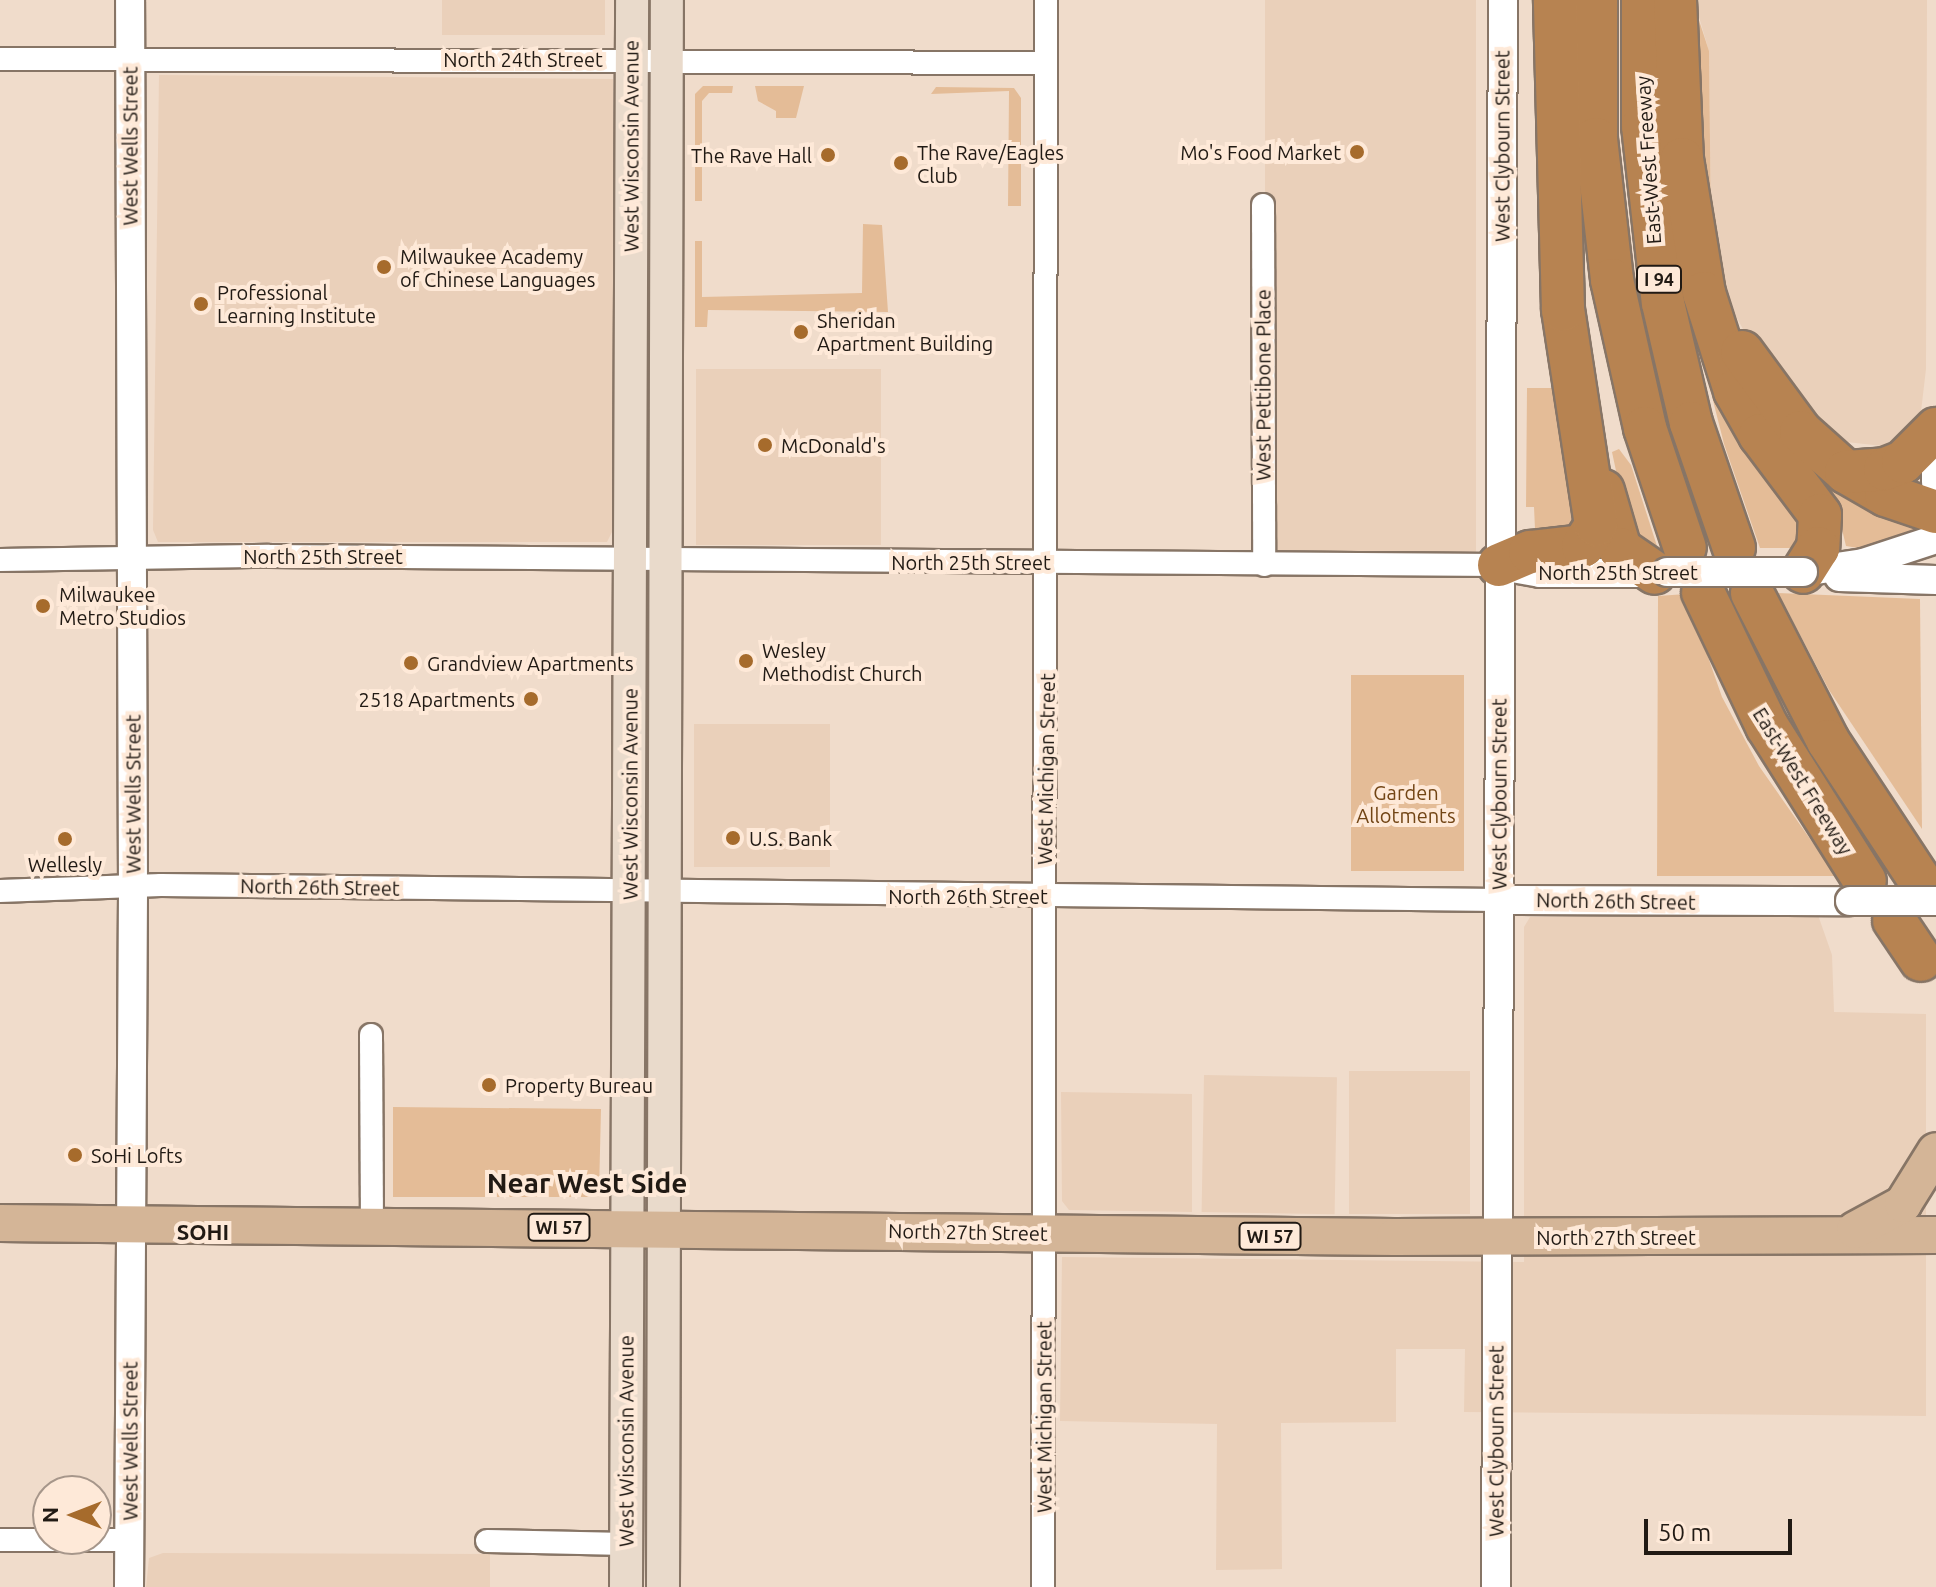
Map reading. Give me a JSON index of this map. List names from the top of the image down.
{
  "streets": {
    "highway": ["East-West Freeway", "I 94"],
    "main road": ["West Wisconsin Avenue", "WI 57", "North 27th Street"],
    "street": [
      "North 24th Street",
      "West Wells Street",
      "West Clybourn Street",
      "West Pettibone Place",
      "North 25th Street",
      "West Michigan Street",
      "North 26th Street"
    ]
  },
  "crossings": [
    ["North 24th Street", "West Wells Street"],
    ["North 24th Street", "West Wisconsin Avenue"],
    ["North 24th Street", "West Michigan Street"],
    ["West Wells Street", "North 25th Street"],
    ["West Wells Street", "North 26th Street"],
    ["West Wells Street", "North 27th Street"],
    ["West Wisconsin Avenue", "North 25th Street"],
    ["West Wisconsin Avenue", "North 26th Street"],
    ["West Wisconsin Avenue", "North 27th Street"],
    ["West Clybourn Street", "North 25th Street"],
    ["West Clybourn Street", "North 26th Street"],
    ["West Clybourn Street", "North 27th Street"],
    ["East-West Freeway", "North 25th Street"],
    ["East-West Freeway", "North 26th Street"],
    ["West Pettibone Place", "North 25th Street"],
    ["North 25th Street", "West Michigan Street"],
    ["West Michigan Street", "North 26th Street"],
    ["West Michigan Street", "North 27th Street"]
  ],
  "districts": ["Near West Side", "SOHI"],
  "parks": ["Garden Allotments"],
  "places": [
    "Mo's Food Market",
    "The Rave Hall",
    "The Rave/Eagles Club",
    "Milwaukee Academy of Chinese Languages",
    "Professional Learning Institute",
    "Sheridan Apartment Building",
    "McDonald's",
    "Milwaukee Metro Studios",
    "Wesley Methodist Church",
    "Grandview Apartments",
    "2518 Apartments",
    "U.S. Bank",
    "Wellesly",
    "Property Bureau",
    "SoHi Lofts"
  ],
  "scale_bar": "50 m",
  "north": "left"
}
